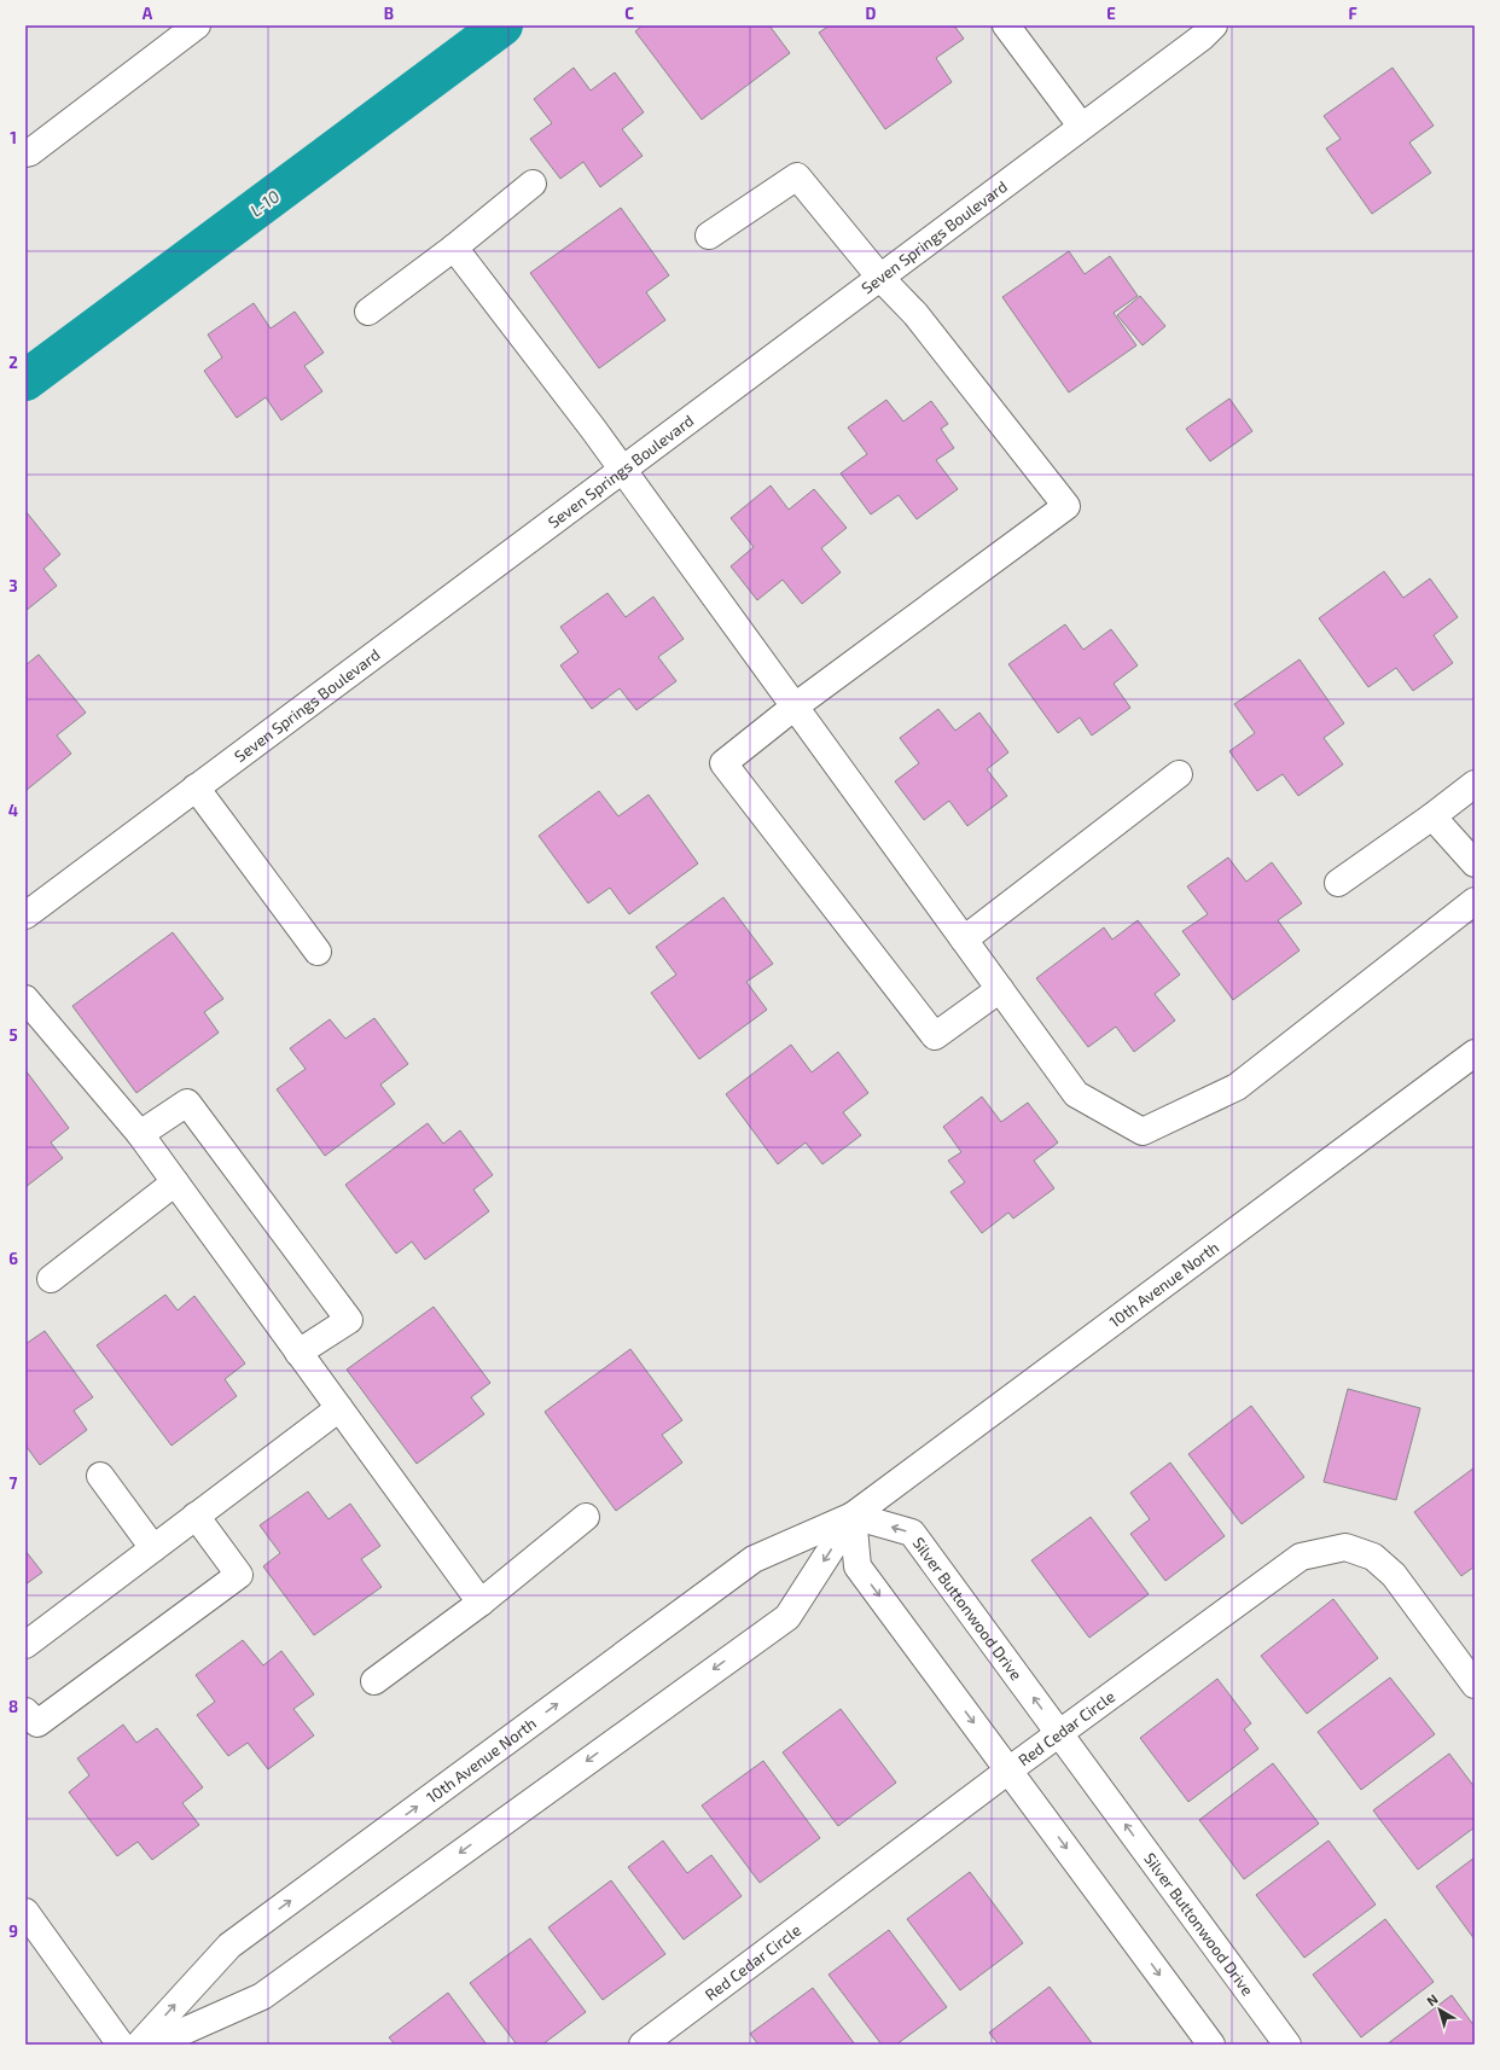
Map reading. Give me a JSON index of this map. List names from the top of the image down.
{
  "streets": {
    "street": [
      "Seven Springs Boulevard",
      "10th Avenue North",
      "Silver Buttonwood Drive",
      "Red Cedar Circle"
    ]
  },
  "crossings": [
    ["10th Avenue North", "Silver Buttonwood Drive"],
    ["Silver Buttonwood Drive", "Red Cedar Circle"]
  ],
  "water": ["L-10"],
  "north": "top left",
  "grid": {
    "columns": [
      "A",
      "B",
      "C",
      "D",
      "E",
      "F"
    ],
    "rows": [
      "1",
      "2",
      "3",
      "4",
      "5",
      "6",
      "7",
      "8",
      "9"
    ]
  }
}
